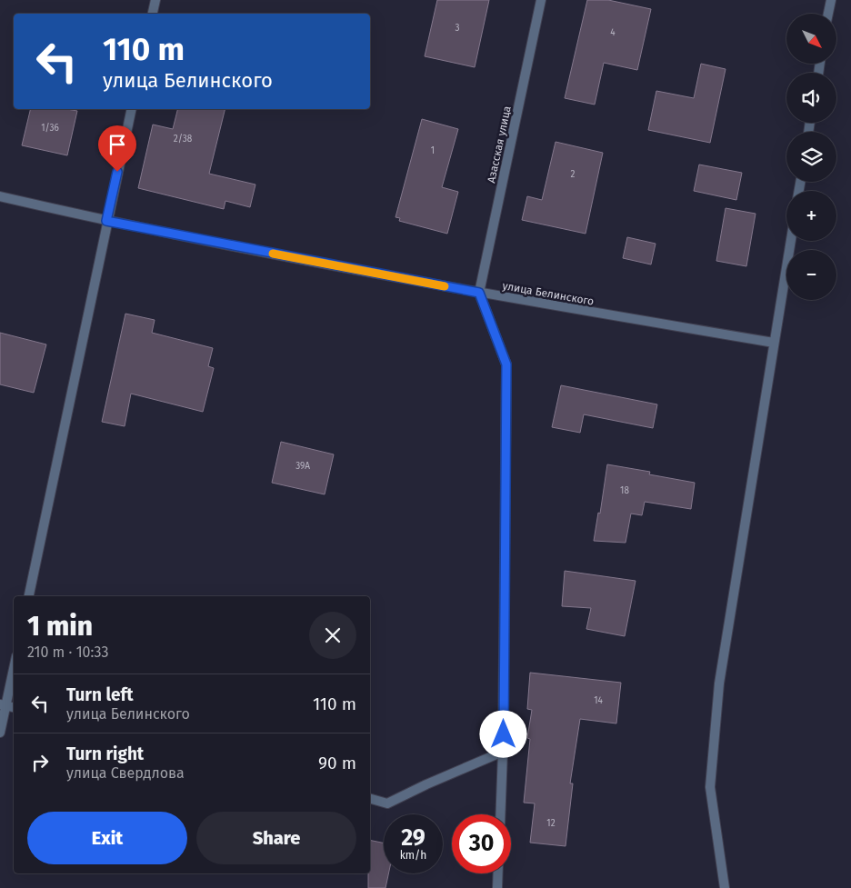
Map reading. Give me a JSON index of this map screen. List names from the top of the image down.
{
  "streets": {
    "street": ["Азасская улица", "улица Белинского"]
  },
  "crossings": [
    ["Азасская улица", "улица Белинского"]
  ],
  "house_numbers": [
    "3",
    "4",
    "1/36",
    "2/38",
    "1",
    "2",
    "39А",
    "18",
    "14",
    "12"
  ],
  "north": "bottom right",
  "page": {
    "map_buttons": ["+", "−"],
    "turn": ["110 m", "улица Белинского"],
    "heading": ["1 min", "210 m · 10:33"],
    "list": [
      {
        "name": "Turn left",
        "note": "улица Белинского",
        "value": "110 m"
      },
      {
        "name": "Turn right",
        "note": "улица Свердлова",
        "value": "90 m"
      }
    ],
    "buttons": ["Exit", "Share"],
    "speed": "29 km/h",
    "limit": "30"
  }
}
